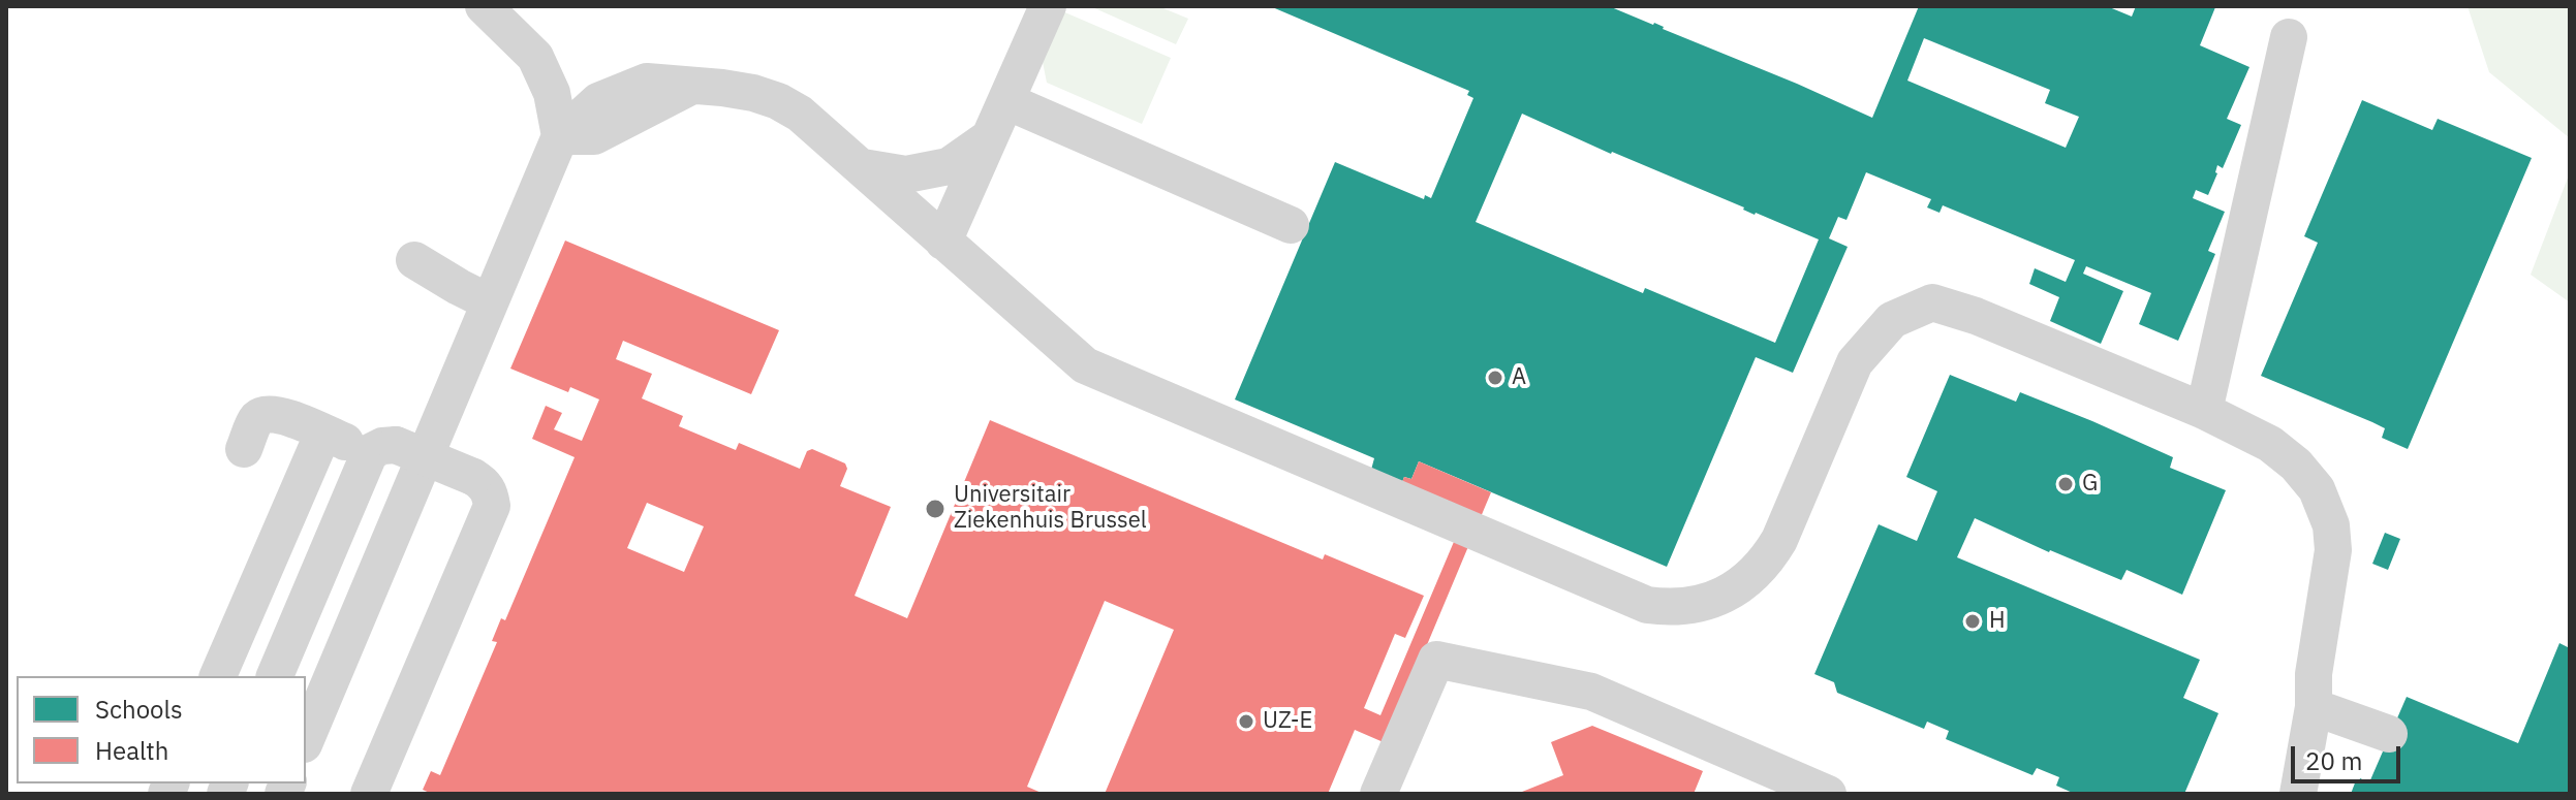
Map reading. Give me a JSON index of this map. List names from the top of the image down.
{
  "places": [
    "A",
    "G",
    "Universitair Ziekenhuis Brussel",
    "H",
    "UZ-E"
  ],
  "legend": ["Schools", "Health"],
  "scale_bar": "20 m"
}
